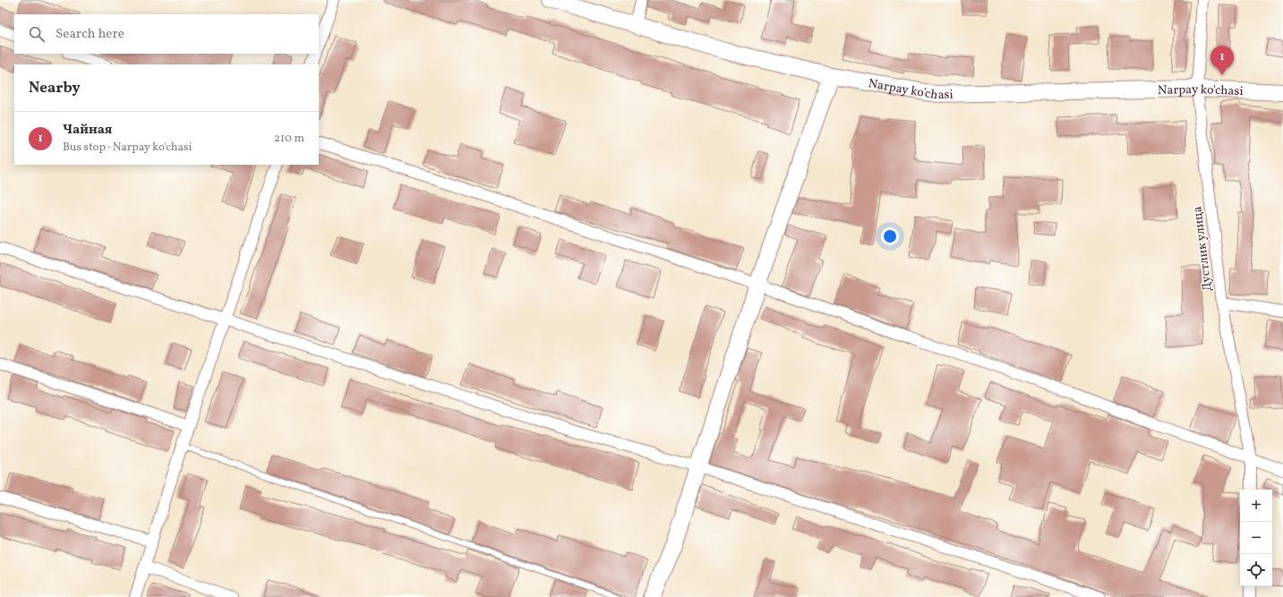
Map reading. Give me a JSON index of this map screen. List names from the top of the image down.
{
  "streets": {
    "main road": ["Narpay ko'chasi"],
    "street": ["Дустлик улица"]
  },
  "crossings": [
    ["Narpay ko'chasi", "Дустлик улица"]
  ],
  "page": {
    "search": "Search here",
    "pins": "1",
    "heading": "Nearby",
    "list": [
      {
        "mark": "1",
        "name": "Чайная",
        "note": "Bus stop · Narpay ko'chasi",
        "value": "210 m"
      }
    ],
    "map_buttons": ["+", "−"]
  }
}
